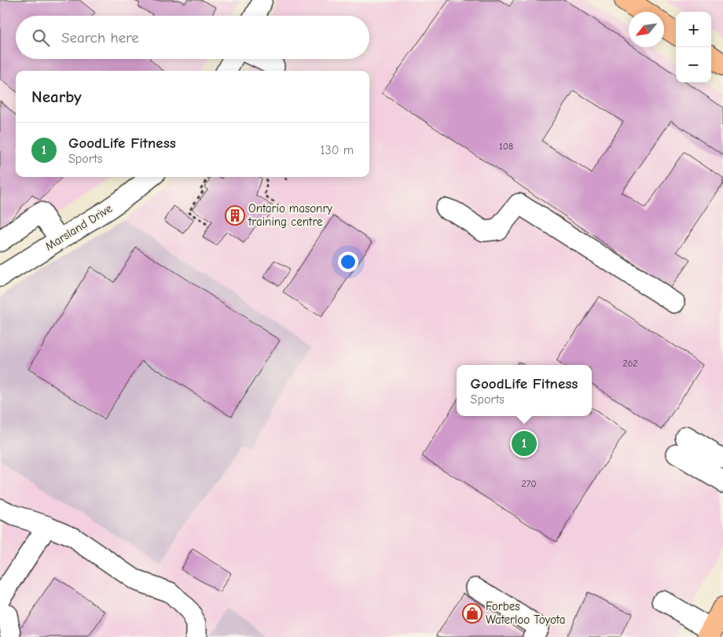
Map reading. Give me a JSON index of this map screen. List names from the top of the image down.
{
  "streets": {
    "street": ["Marsland Drive"]
  },
  "places": {
    "building": ["Ontario masonry training centre"],
    "shop": ["Forbes Waterloo Toyota"]
  },
  "house_numbers": ["108", "262", "270"],
  "north": "bottom left",
  "page": {
    "map_buttons": ["+", "−"],
    "search": "Search here",
    "heading": "Nearby",
    "list": [
      {
        "mark": "1",
        "name": "GoodLife Fitness",
        "note": "Sports",
        "value": "130 m"
      }
    ],
    "popup": ["GoodLife Fitness", "Sports"],
    "pins": "1"
  }
}
